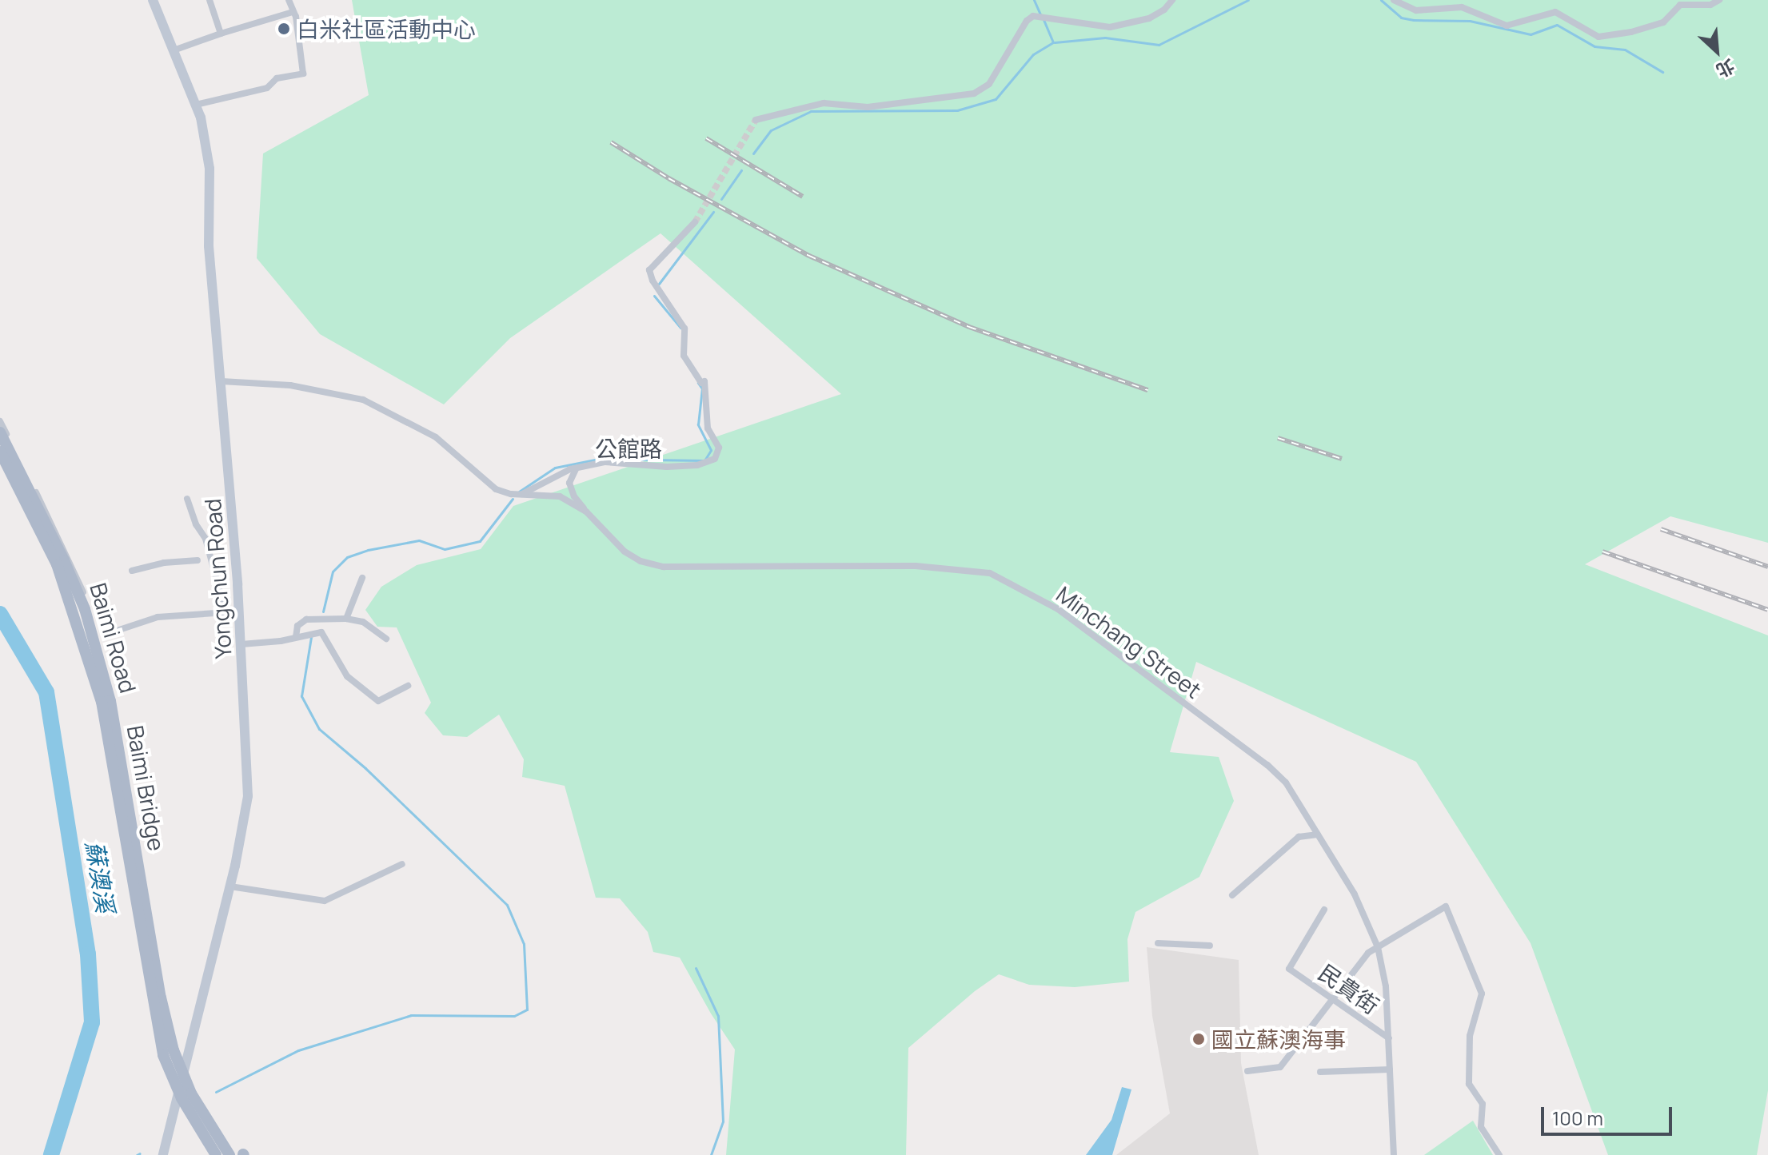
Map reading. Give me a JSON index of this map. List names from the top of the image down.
{
  "streets": {
    "main road": ["Baimi Bridge"],
    "street": [
      "公館路",
      "Yongchun Road",
      "Baimi Road",
      "Minchang Street",
      "民貴街"
    ]
  },
  "crossings": [
    ["公館路", "Minchang Street"],
    ["Yongchun Road", "Baimi Road"],
    ["Minchang Street", "民貴街"]
  ],
  "water": ["蘇澳溪"],
  "places": ["白米社區活動中心", "國立蘇澳海事"],
  "scale_bar": "100 m",
  "north": "bottom right"
}
